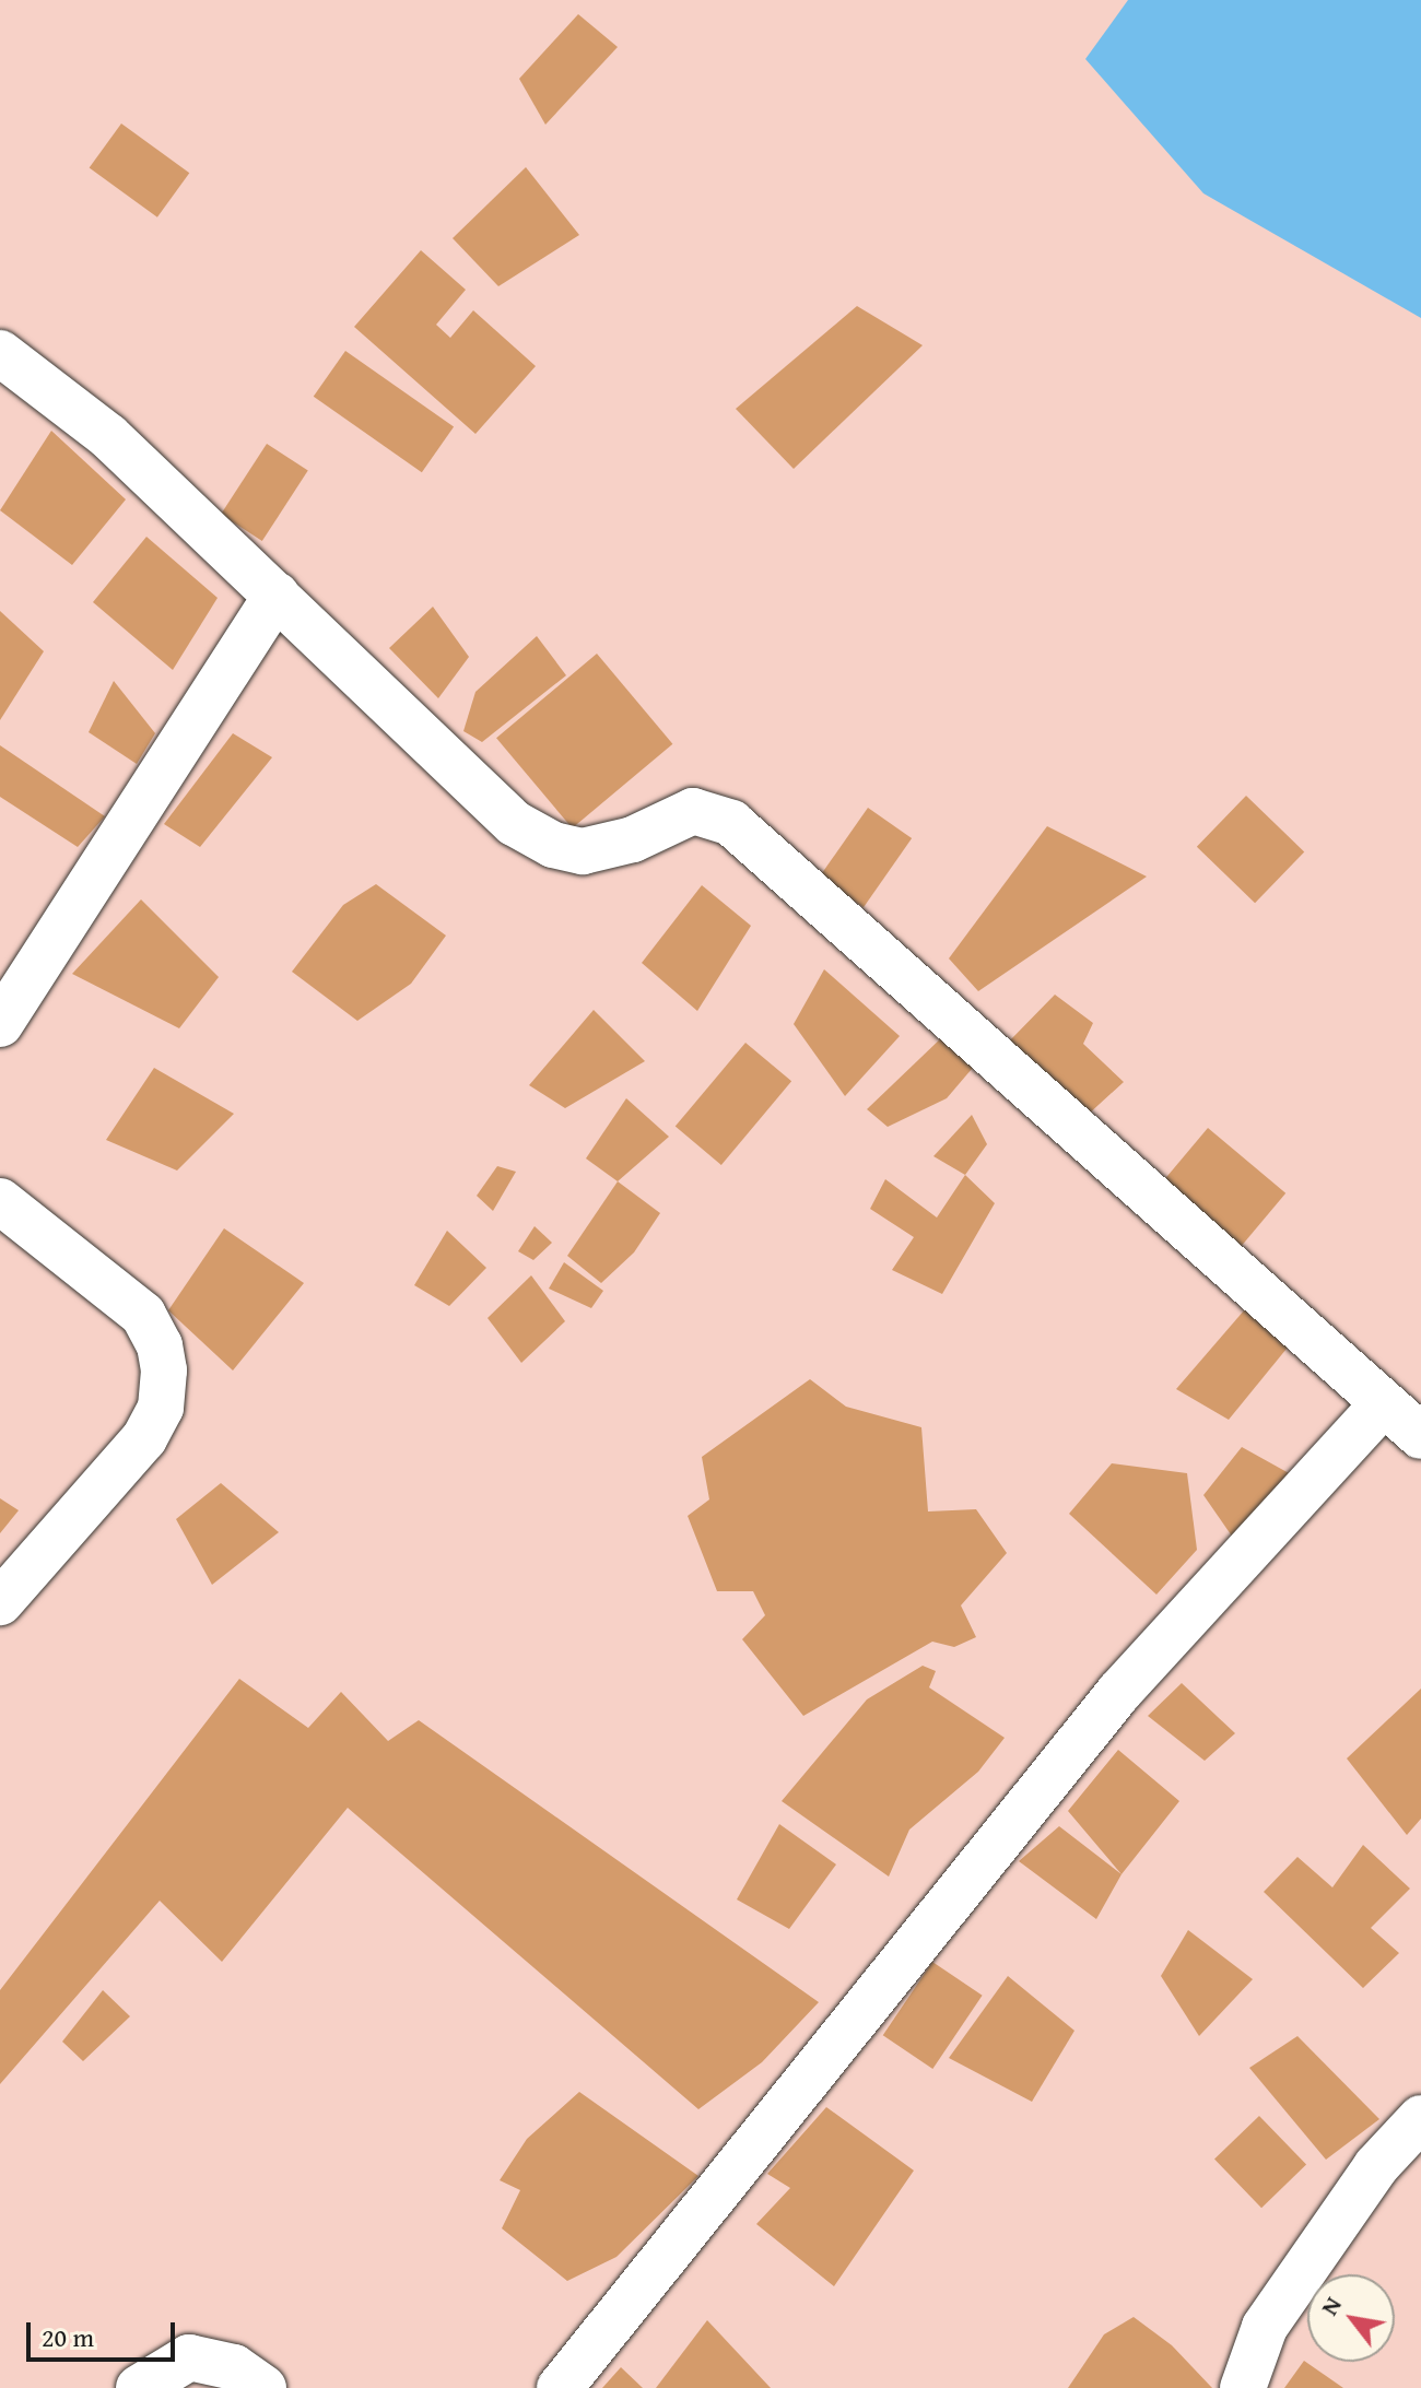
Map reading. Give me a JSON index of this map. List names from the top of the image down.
{
  "scale_bar": "20 m",
  "north": "top left"
}
